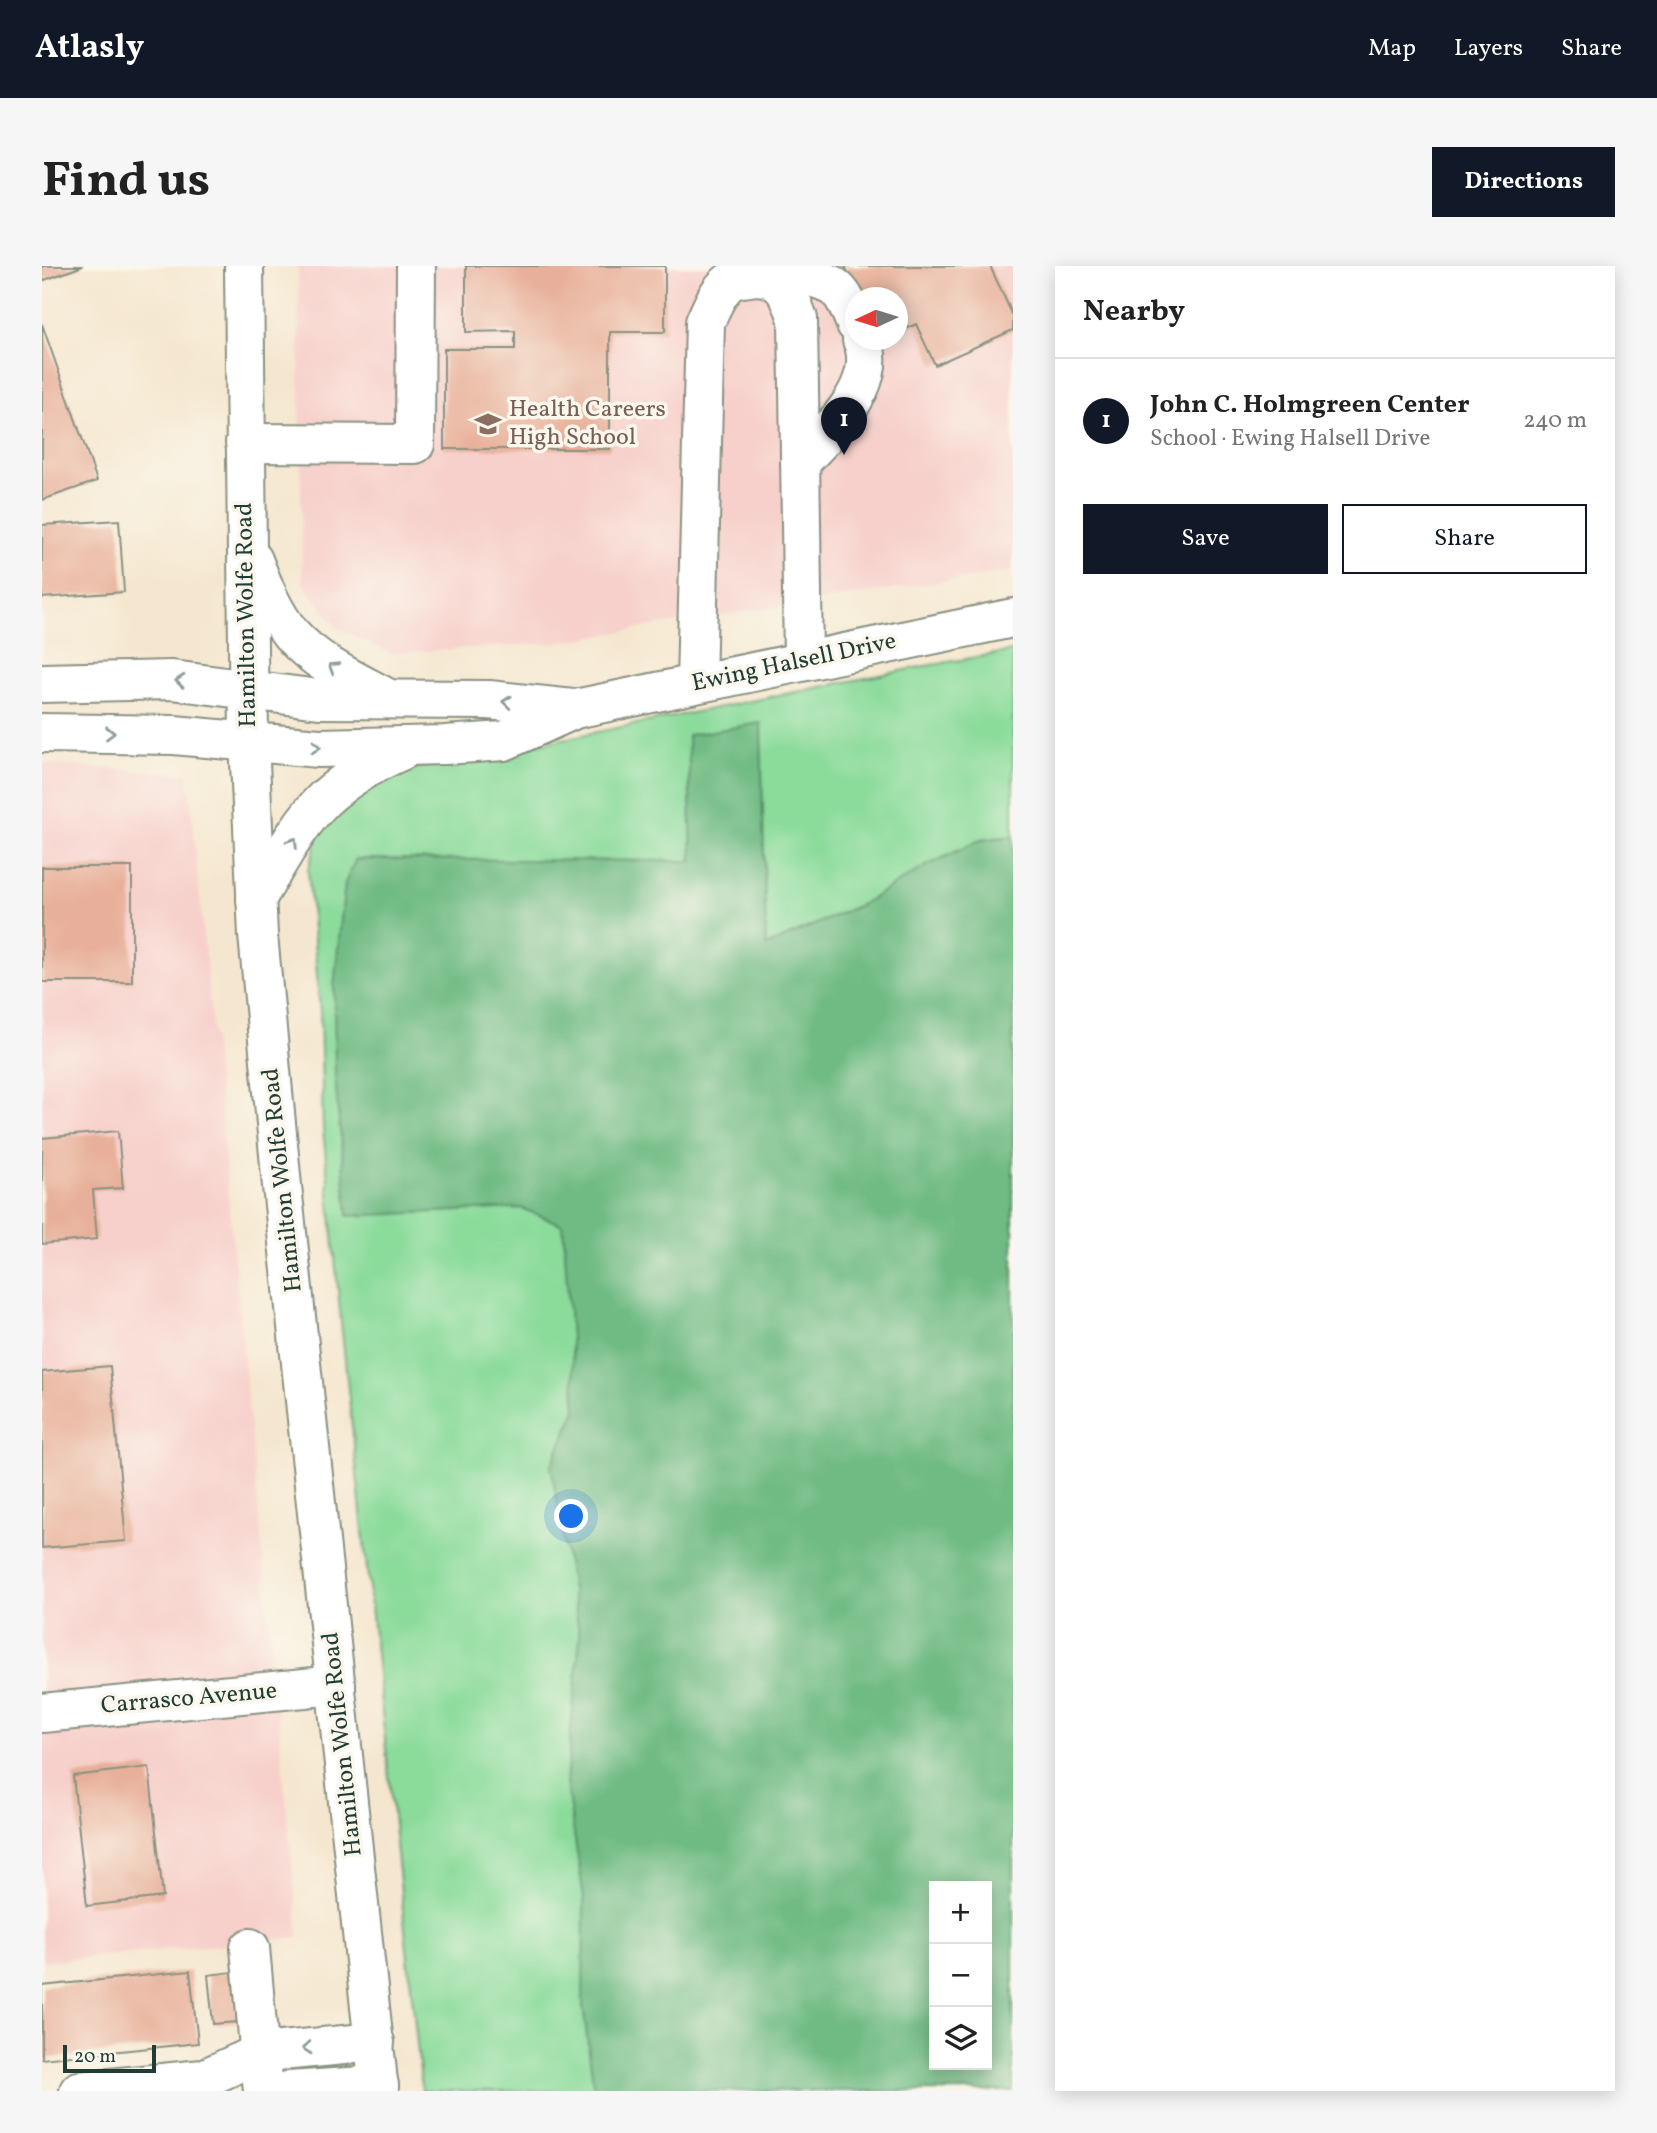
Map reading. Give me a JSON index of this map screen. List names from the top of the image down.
{
  "streets": {
    "street": ["Hamilton Wolfe Road", "Ewing Halsell Drive", "Carrasco Avenue"]
  },
  "crossings": [
    ["Hamilton Wolfe Road", "Ewing Halsell Drive"],
    ["Hamilton Wolfe Road", "Carrasco Avenue"]
  ],
  "places": {
    "school or university": ["Health Careers High School"]
  },
  "scale_bar": "20 m",
  "north": "left",
  "page": {
    "header": "Atlasly",
    "nav": ["Map", "Layers", "Share"],
    "buttons": [
      "Directions",
      ["Save", "Share"]
    ],
    "title": "Find us",
    "heading": "Nearby",
    "list": [
      {
        "mark": "1",
        "name": "John C. Holmgreen Center",
        "note": "School · Ewing Halsell Drive",
        "value": "240 m"
      }
    ],
    "pins": "1",
    "map_buttons": ["+", "−"],
    "scale": "20 m"
  }
}
